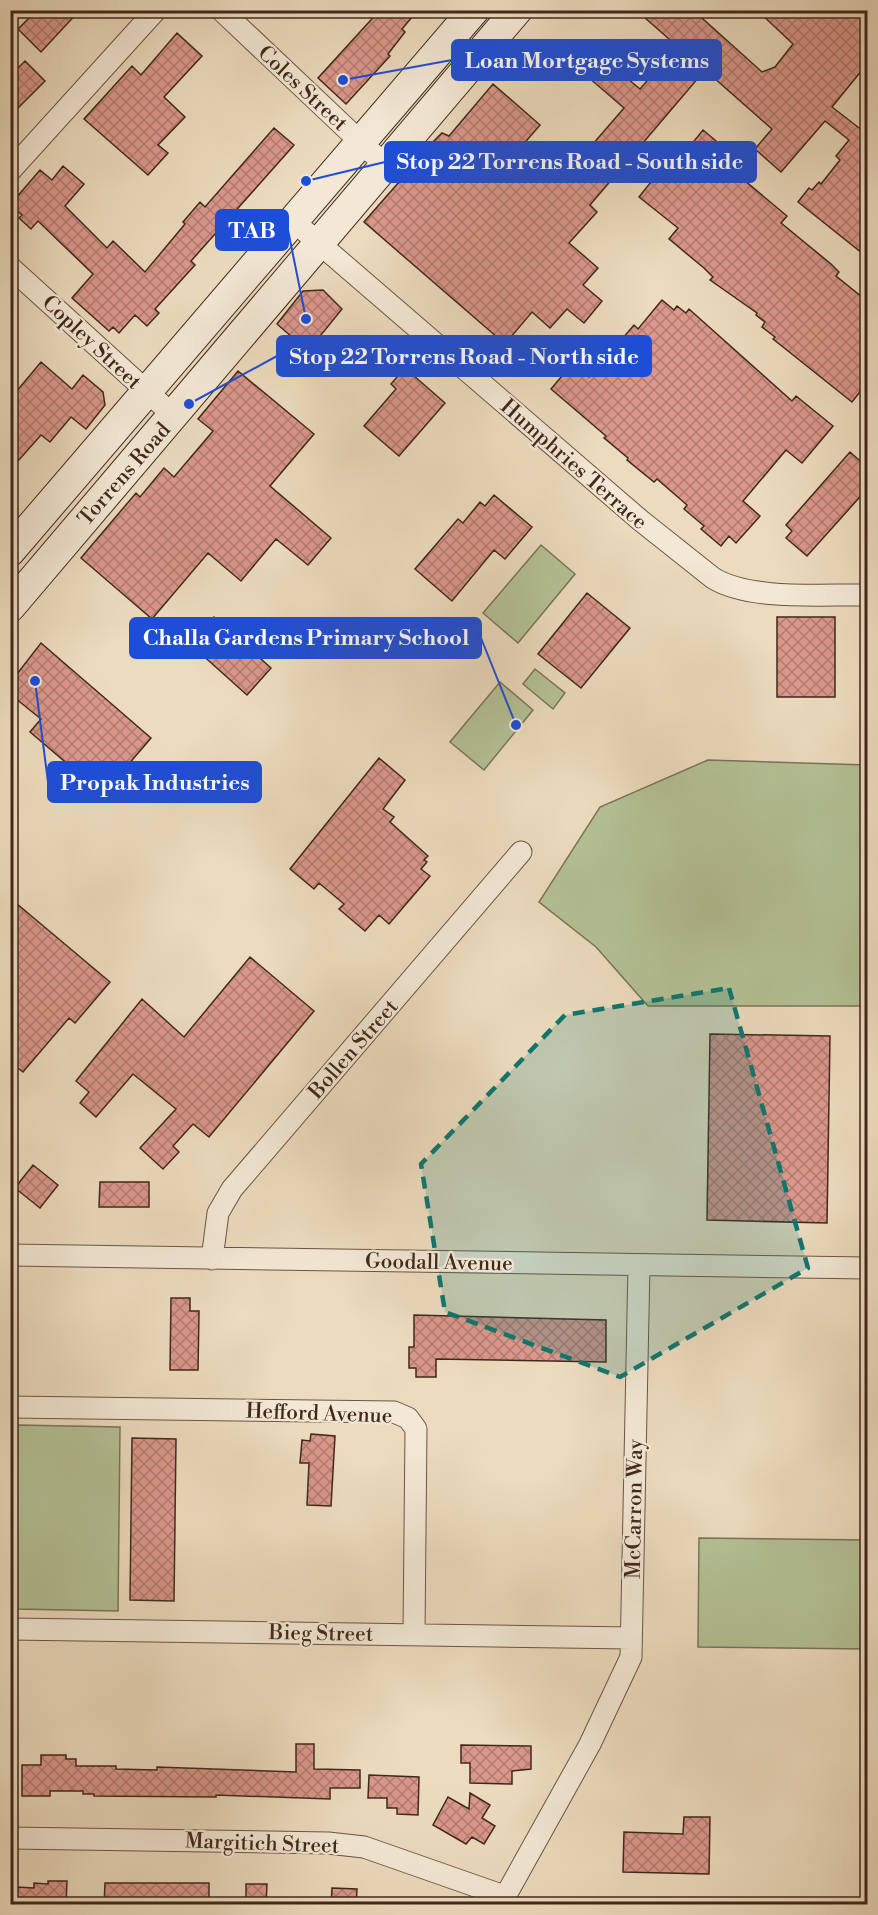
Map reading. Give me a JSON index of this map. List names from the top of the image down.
{
  "streets": {
    "main road": ["Torrens Road"],
    "street": [
      "Coles Street",
      "Copley Street",
      "Humphries Terrace",
      "Bollen Street",
      "Goodall Avenue",
      "Hefford Avenue",
      "McCarron Way",
      "Bieg Street",
      "Margitich Street"
    ]
  },
  "crossings": [
    ["Coles Street", "Torrens Road"],
    ["Copley Street", "Torrens Road"],
    ["Humphries Terrace", "Torrens Road"],
    ["Bollen Street", "Goodall Avenue"],
    ["Goodall Avenue", "McCarron Way"],
    ["Hefford Avenue", "Bieg Street"],
    ["McCarron Way", "Bieg Street"],
    ["McCarron Way", "Margitich Street"]
  ],
  "places": [
    "Loan Mortgage Systems",
    "Stop 22 Torrens Road - South side",
    "TAB",
    "Stop 22 Torrens Road - North side",
    "Propak Industries",
    "Challa Gardens Primary School"
  ]
}
